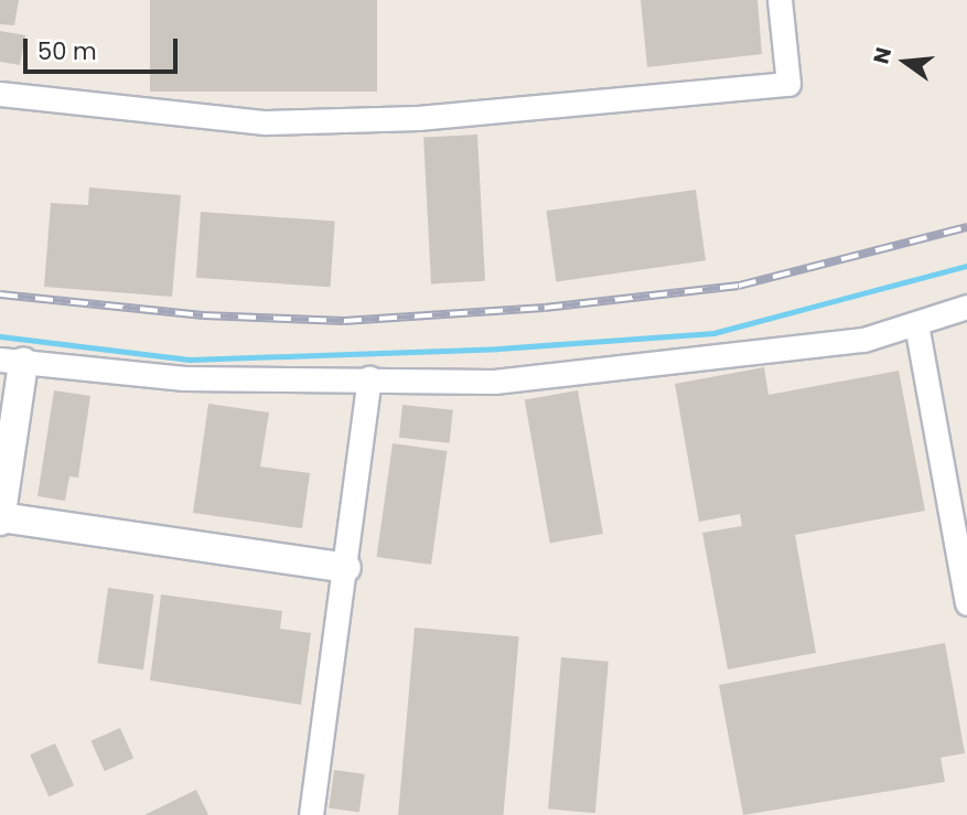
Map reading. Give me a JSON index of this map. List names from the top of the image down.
{
  "scale_bar": "50 m",
  "north": "left"
}
